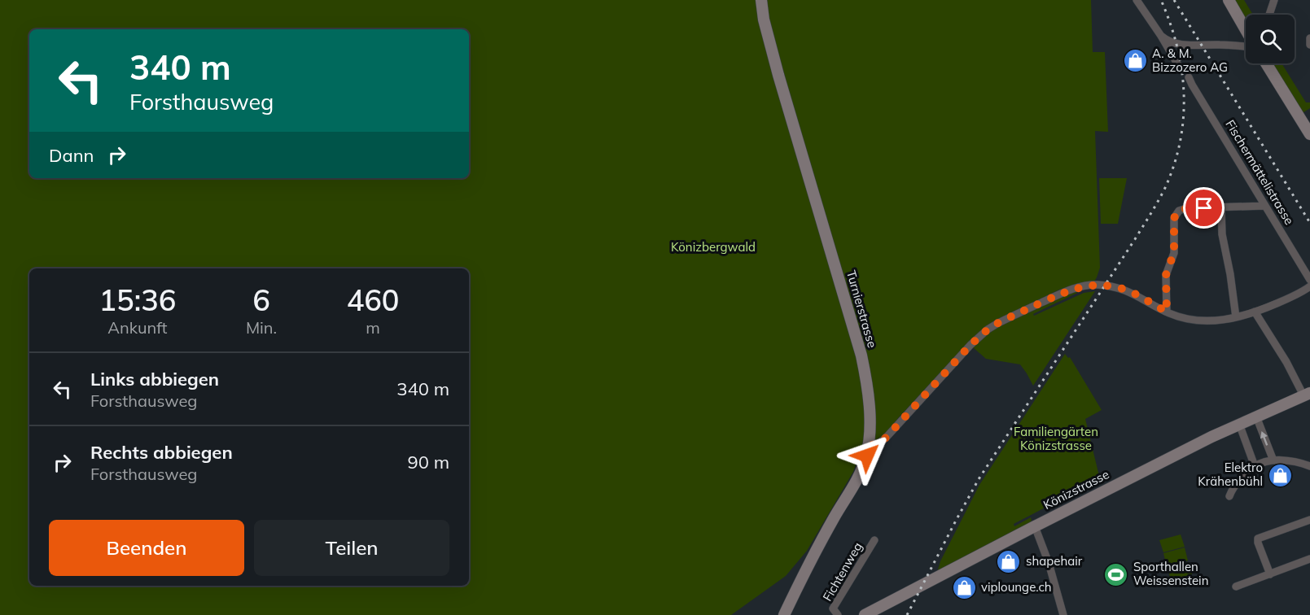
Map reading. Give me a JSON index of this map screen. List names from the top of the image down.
{
  "streets": {
    "main road": ["Turnierstrasse", "Könizstrasse"],
    "street": ["Fischermättelistrasse", "Fichtenweg"]
  },
  "parks": ["Könizbergwald", "Familiengärten Könizstrasse"],
  "places": {
    "shop": [
      "A. & M. Bizzozero AG",
      "Elektro Krähenbühl",
      "shapehair",
      "viplounge.ch"
    ],
    "sports": ["Sporthallen Weissenstein"]
  },
  "page": {
    "turn": ["340 m", "Forsthausweg"],
    "then": "Dann",
    "eta": [
      "15:36",
      "Ankunft",
      "6",
      "Min.",
      "460",
      "m"
    ],
    "list": [
      {
        "name": "Links abbiegen",
        "note": "Forsthausweg",
        "value": "340 m"
      },
      {
        "name": "Rechts abbiegen",
        "note": "Forsthausweg",
        "value": "90 m"
      }
    ],
    "buttons": ["Beenden", "Teilen"]
  }
}
